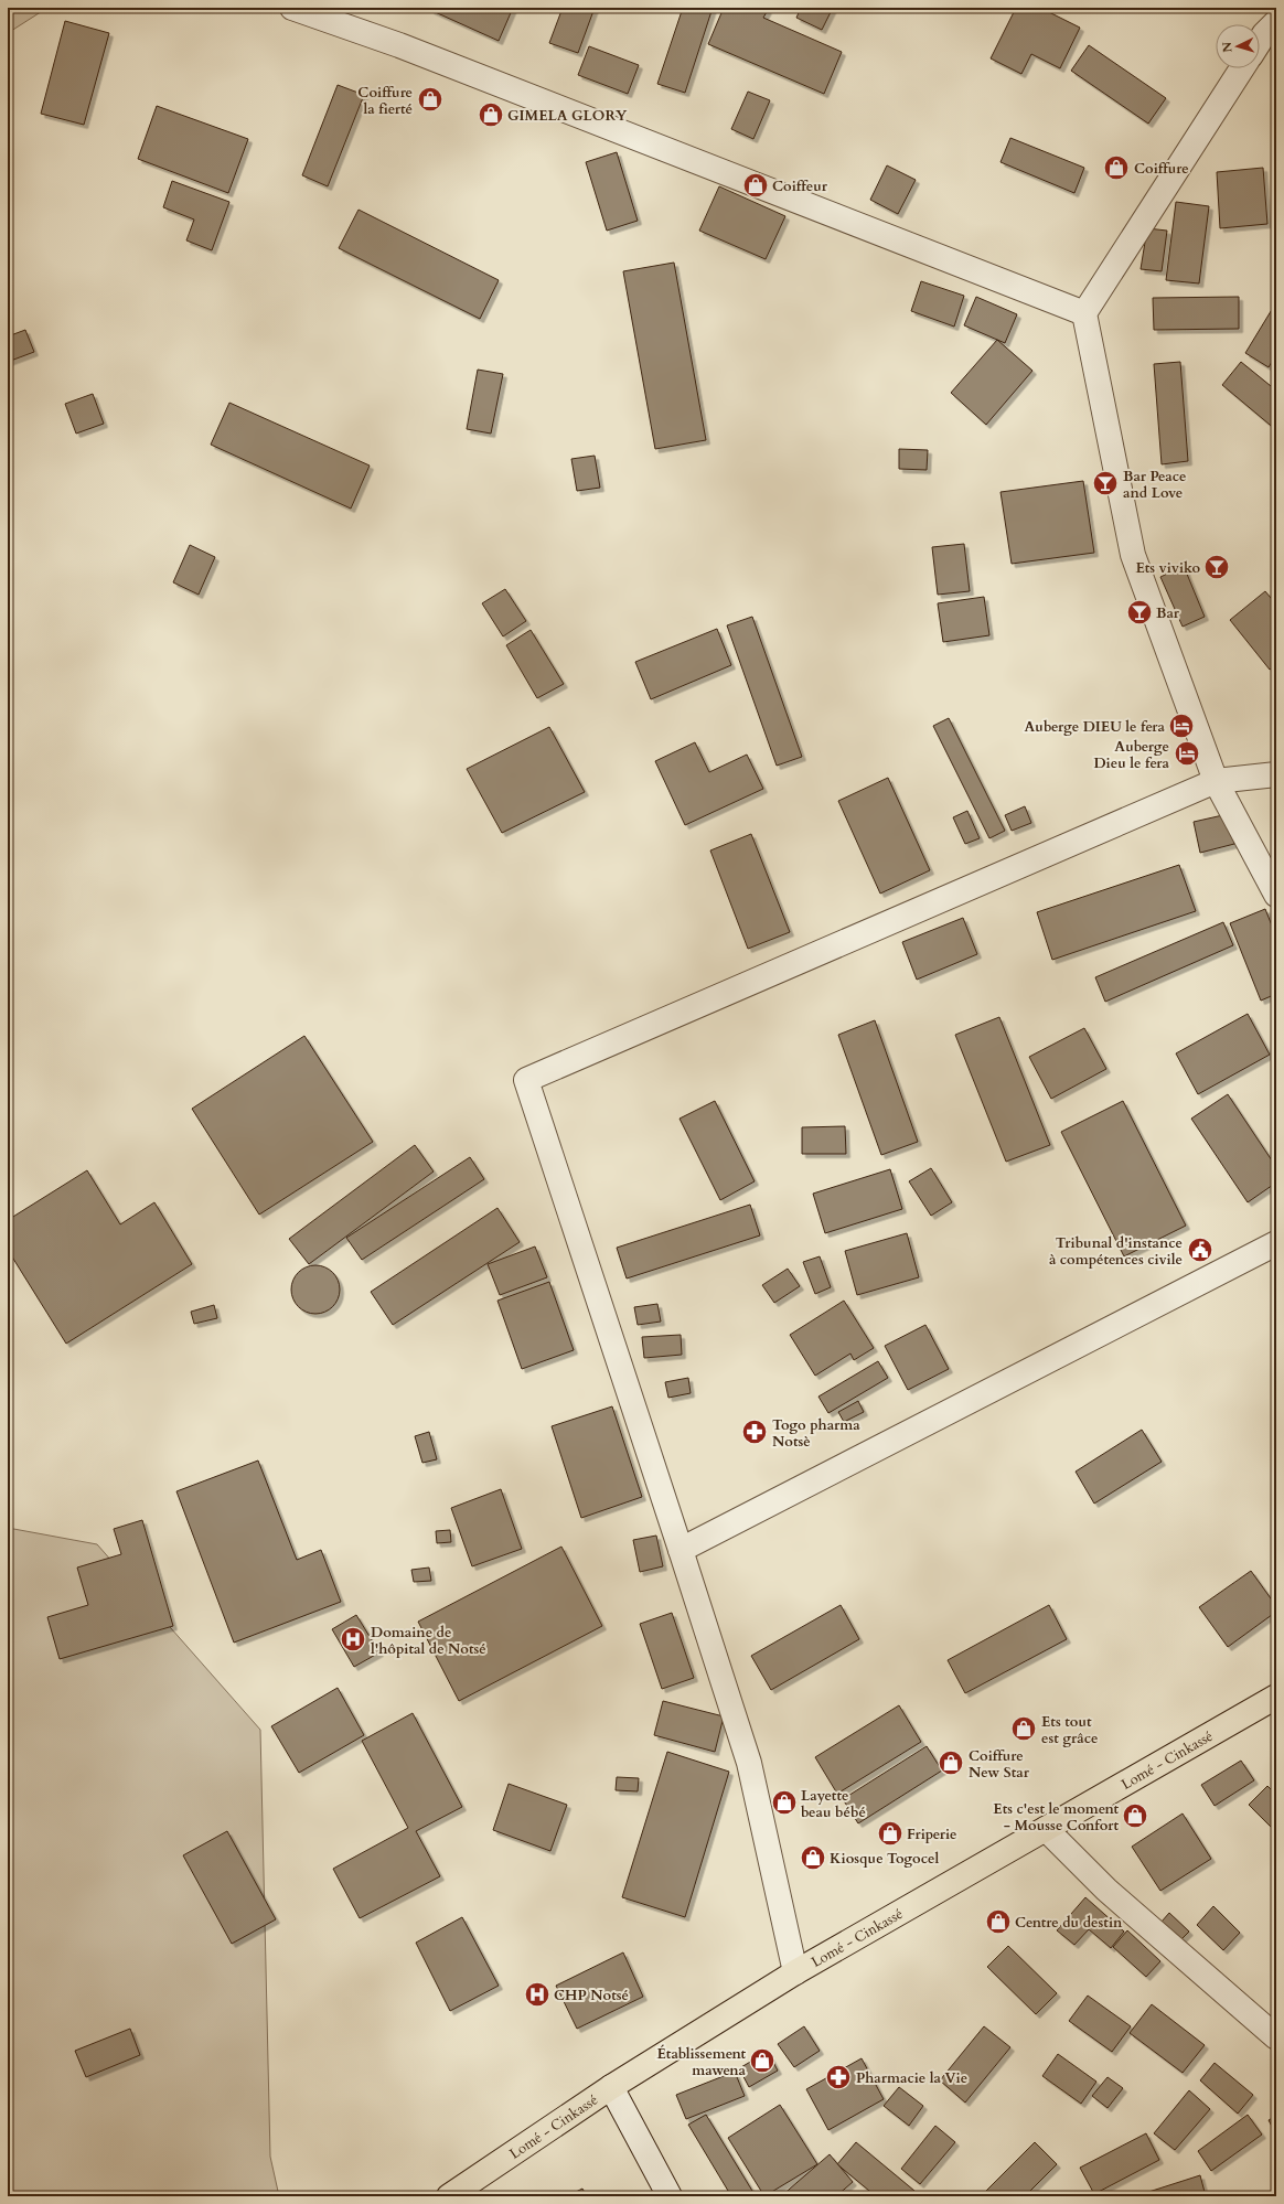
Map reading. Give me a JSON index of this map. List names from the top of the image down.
{
  "streets": {
    "highway": ["Lomé - Cinkassé"]
  },
  "places": {
    "shop": [
      "Coiffure la fierté",
      "GIMELA GLORY",
      "Coiffure",
      "Coiffeur",
      "Ets tout est grâce",
      "Coiffure New Star",
      "Layette beau bébé",
      "Ets c'est le moment - Mousse Confort",
      "Friperie",
      "Kiosque Togocel",
      "Centre du destin",
      "Établissement mawena"
    ],
    "bar": ["Bar Peace and Love", "Ets viviko", "Bar"],
    "hotel": ["Auberge DIEU le fera", "Auberge Dieu le fera"],
    "public building": ["Tribunal d'instance à compétences civile"],
    "pharmacy": ["Togo pharma Notsè", "Pharmacie la Vie"],
    "hospital": ["Domaine de l'hôpital de Notsé", "CHP Notsé"]
  },
  "north": "left"
}
